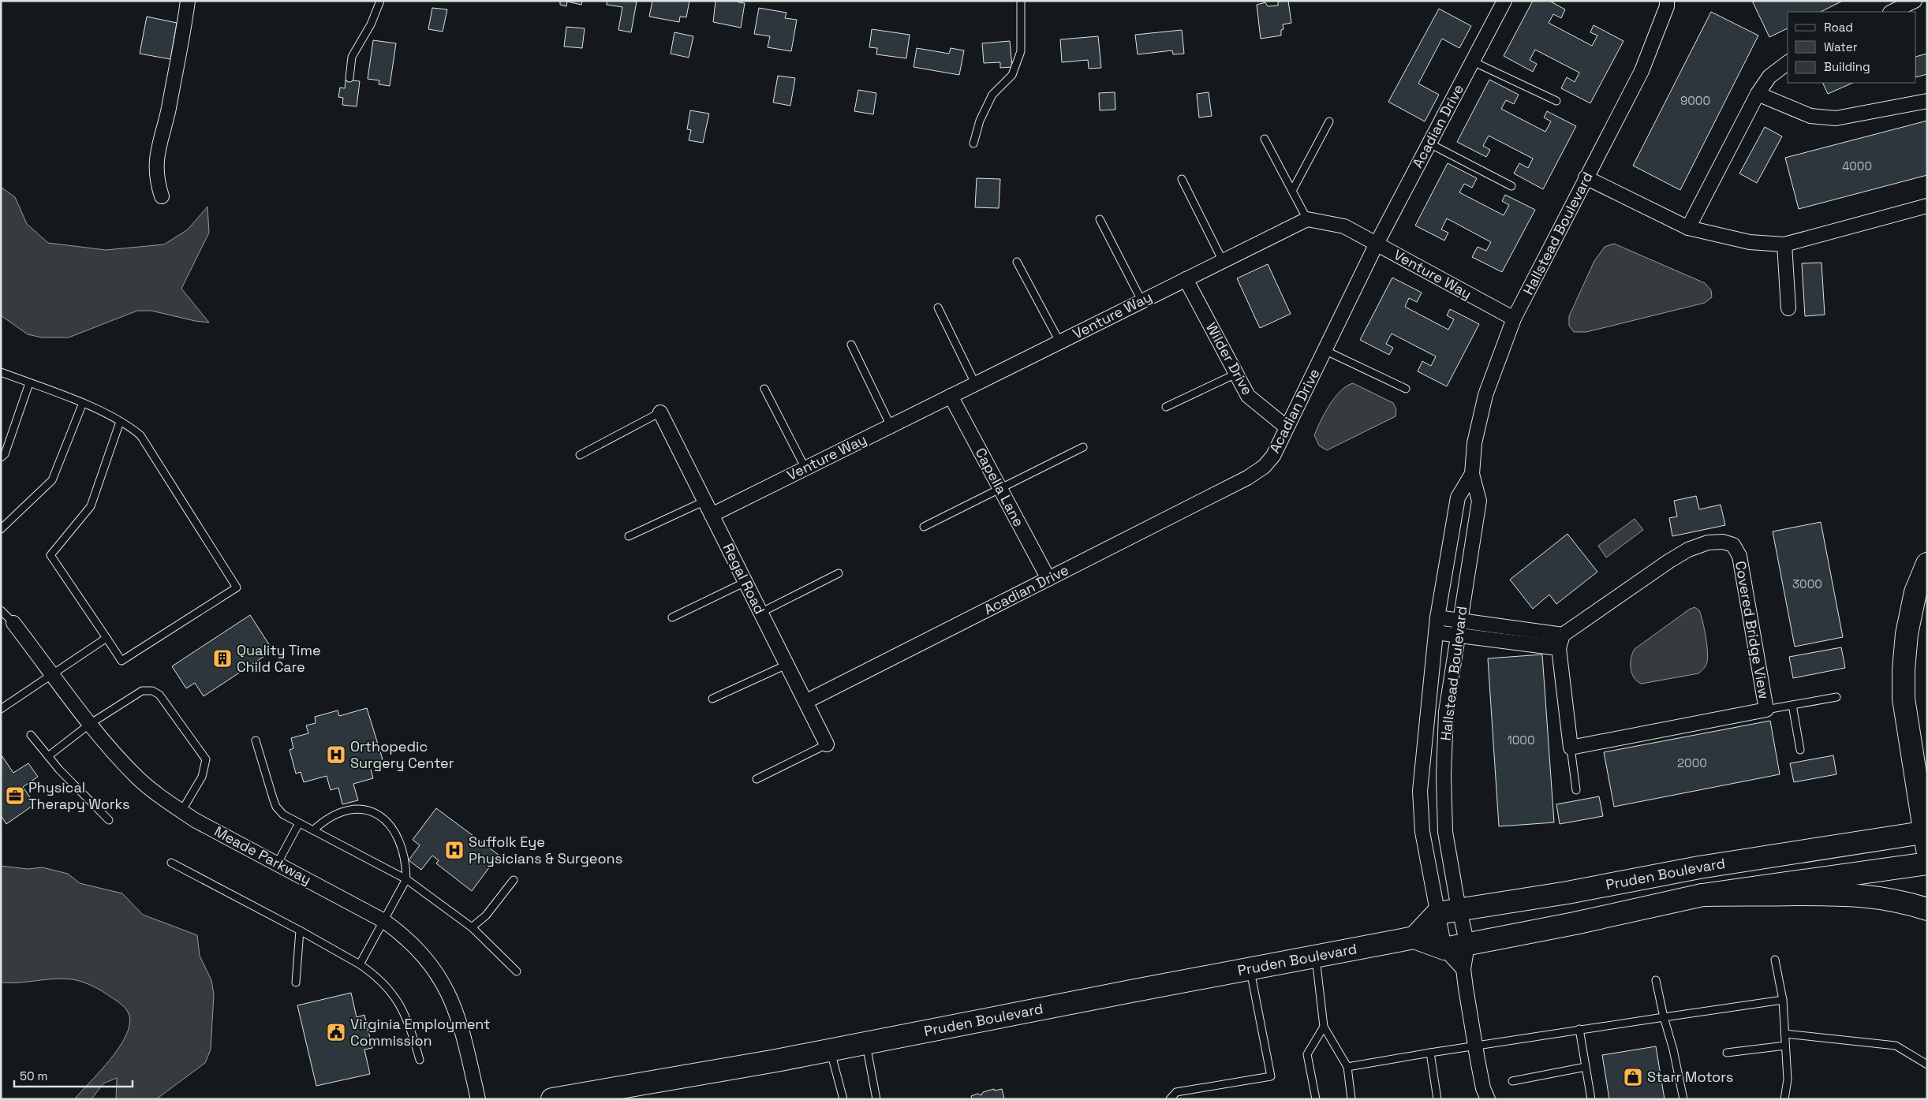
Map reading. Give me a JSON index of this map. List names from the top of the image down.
{
  "streets": {
    "main road": ["Pruden Boulevard"],
    "street": [
      "Acadian Drive",
      "Hallstead Boulevard",
      "Venture Way",
      "Wilder Drive",
      "Capella Lane",
      "Regal Road",
      "Covered Bridge View",
      "Meade Parkway"
    ]
  },
  "crossings": [
    ["Acadian Drive", "Venture Way"],
    ["Acadian Drive", "Wilder Drive"],
    ["Acadian Drive", "Capella Lane"],
    ["Acadian Drive", "Regal Road"],
    ["Hallstead Boulevard", "Venture Way"],
    ["Hallstead Boulevard", "Pruden Boulevard"],
    ["Venture Way", "Wilder Drive"],
    ["Venture Way", "Capella Lane"],
    ["Venture Way", "Regal Road"]
  ],
  "places": {
    "building": ["Quality Time Child Care"],
    "hospital": ["Orthopedic Surgery Center", "Suffolk Eye Physicians & Surgeons"],
    "office": ["Physical Therapy Works"],
    "public building": ["Virginia Employment Commission"],
    "shop": ["Starr Motors"]
  },
  "house_numbers": [
    "9000",
    "4000",
    "3000",
    "1000",
    "2000"
  ],
  "legend": ["Road", "Water", "Building"],
  "scale_bar": "50 m"
}
